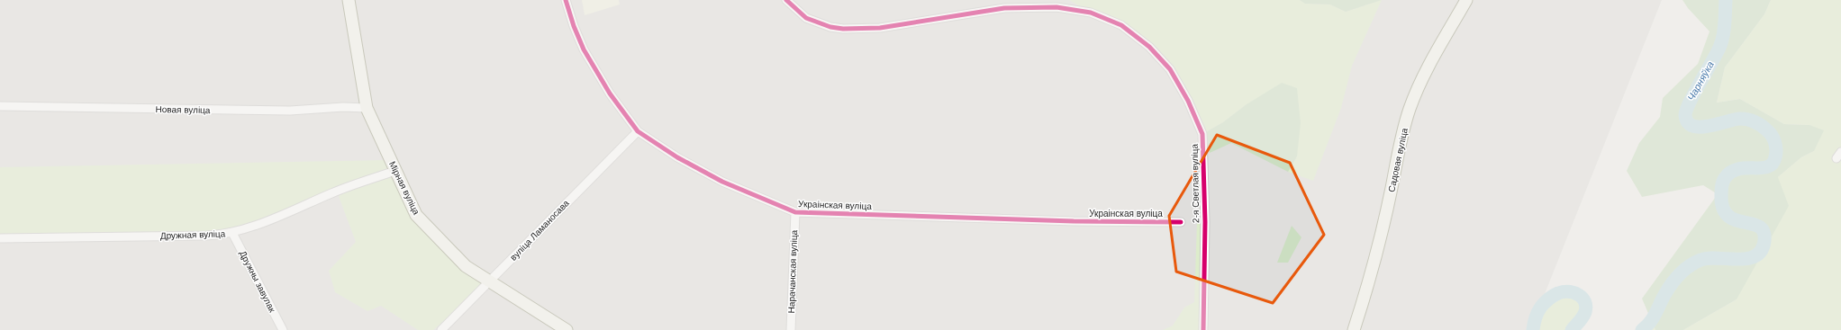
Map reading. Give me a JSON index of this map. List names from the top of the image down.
{
  "streets": {
    "street": [
      "Новая вуліца",
      "Садовая вуліца",
      "2-я Светлая вуліца",
      "Мірная вуліца",
      "Украінская вуліца",
      "вуліца Ламаносава",
      "Дружная вуліца",
      "Нарачанская вуліца",
      "Дружны завулак"
    ]
  },
  "crossings": [
    ["Новая вуліца", "Мірная вуліца"],
    ["Мірная вуліца", "вуліца Ламаносава"],
    ["Мірная вуліца", "Дружная вуліца"],
    ["Украінская вуліца", "вуліца Ламаносава"],
    ["Украінская вуліца", "Нарачанская вуліца"],
    ["Дружная вуліца", "Дружны завулак"]
  ],
  "water": ["Чарняўка"]
}
